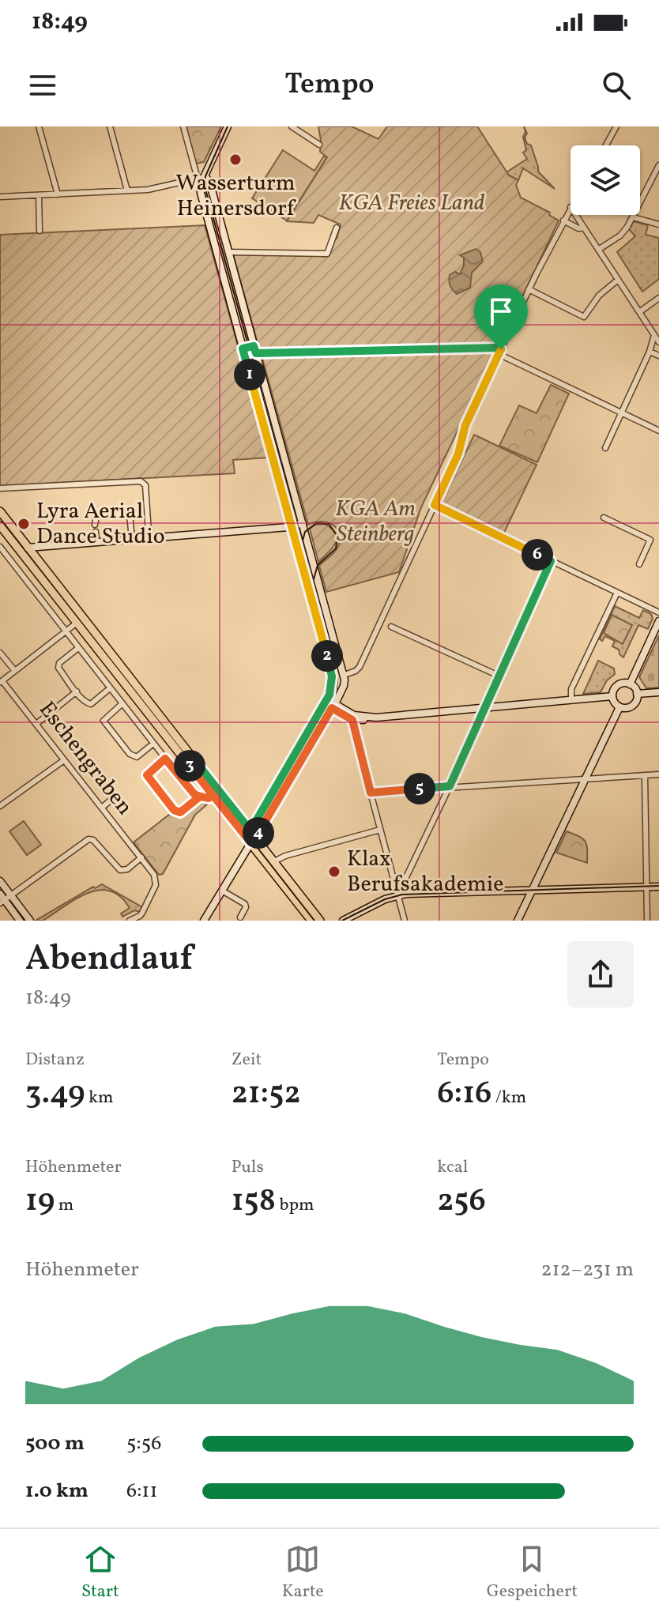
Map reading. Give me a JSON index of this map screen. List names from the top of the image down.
{
  "streets": {
    "street": ["Eschengraben"]
  },
  "parks": ["KGA Freies Land", "KGA Am Steinberg"],
  "places": ["Wasserturm Heinersdorf", "Lyra Aerial Dance Studio", "Klax Berufsakademie"],
  "page": {
    "status": "18:49",
    "header": "Tempo",
    "pins": [
      "1",
      "6",
      "2",
      "3",
      "5",
      "4"
    ],
    "heading": ["Abendlauf", "18:49"],
    "stats": [
      ["Distanz", "3.49 km"],
      ["Zeit", "21:52"],
      ["Tempo", "6:16 /km"],
      ["Höhenmeter", "19 m"],
      ["Puls", "158 bpm"],
      ["kcal", "256"]
    ],
    "chart": ["Höhenmeter", "212–231 m"],
    "list": [
      {
        "name": "500 m",
        "note": "5:56"
      },
      {
        "name": "1.0 km",
        "note": "6:11"
      }
    ],
    "tabs": ["Start", "Karte", "Gespeichert"]
  }
}
